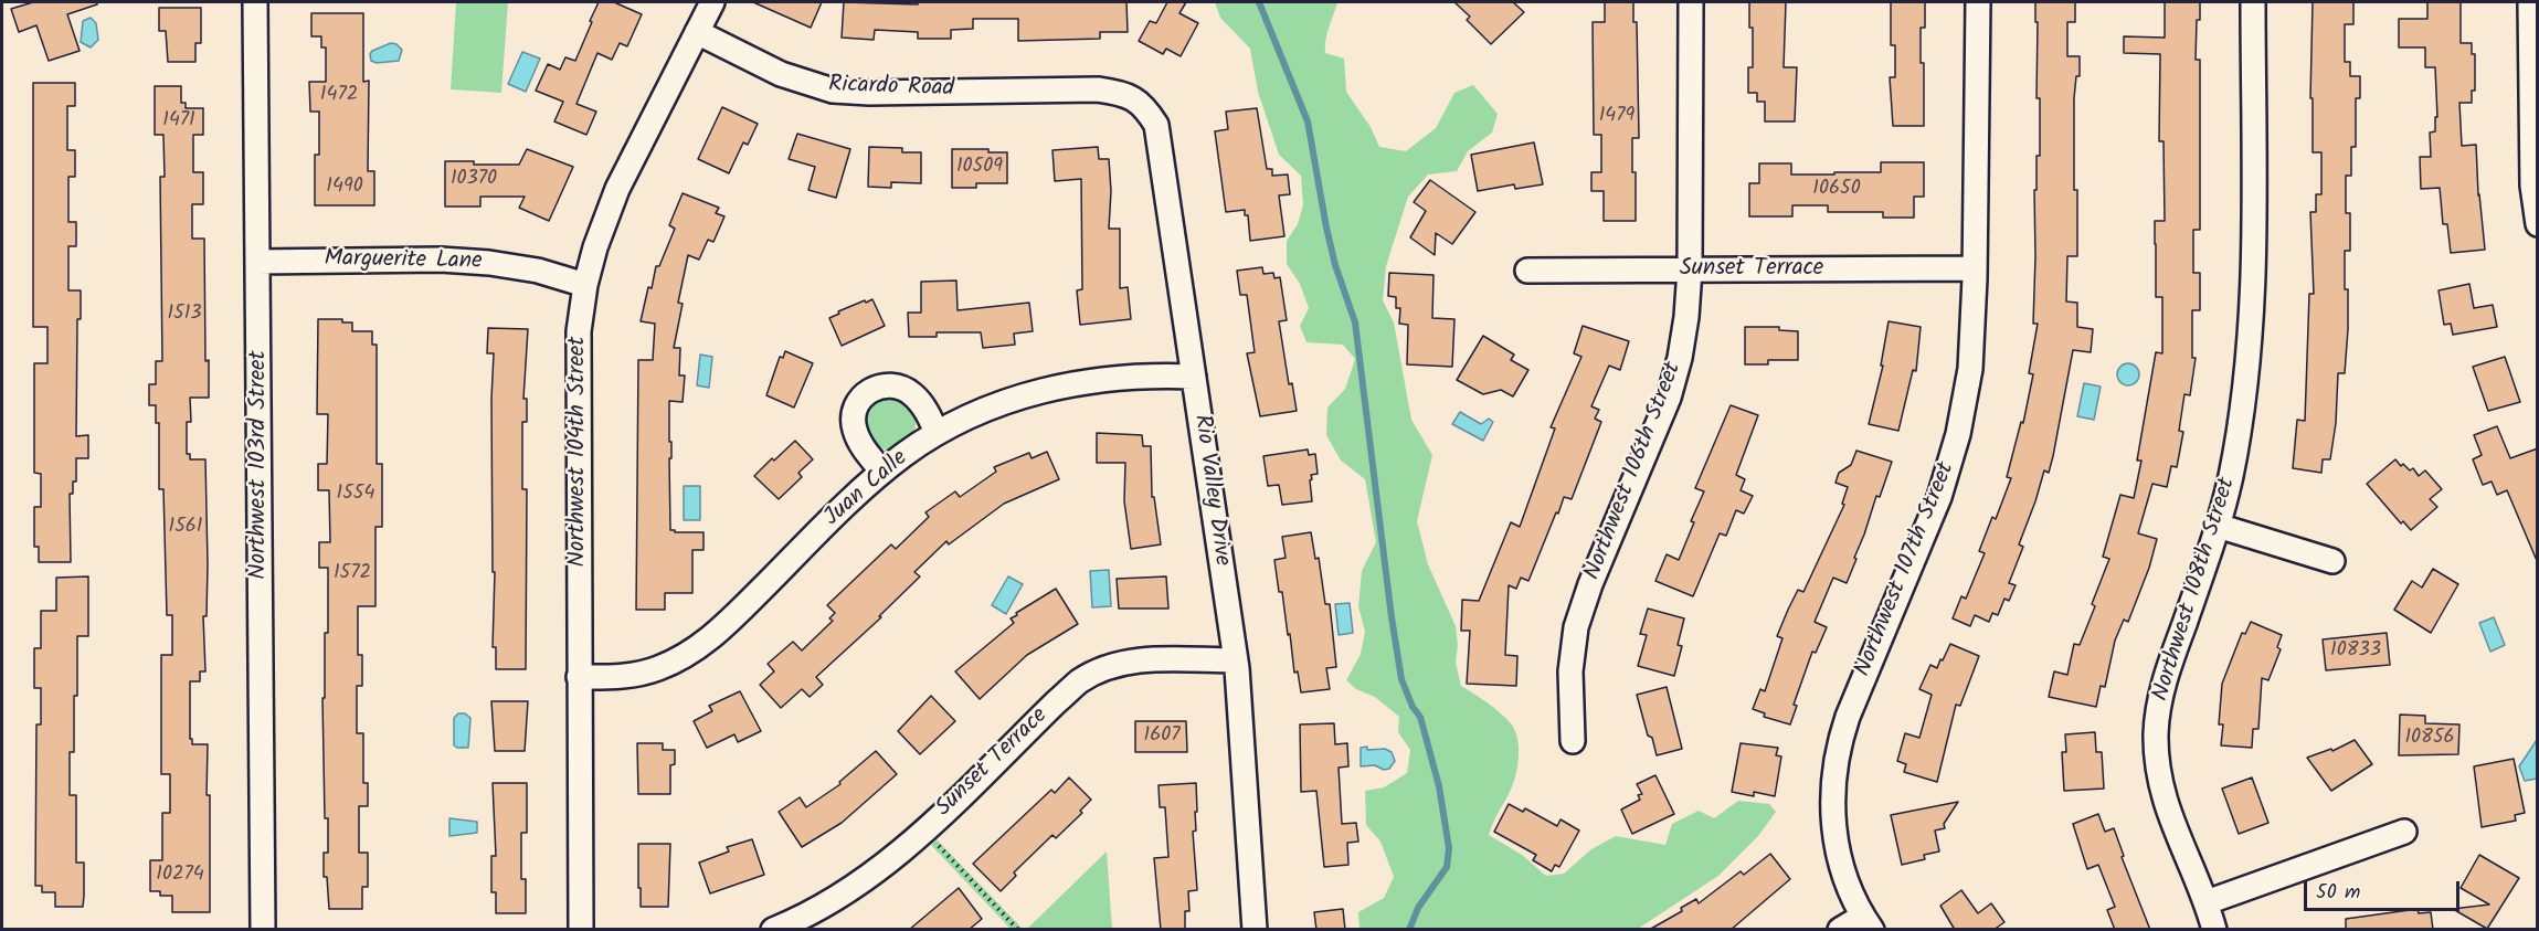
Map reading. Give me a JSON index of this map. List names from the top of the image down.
{
  "streets": {
    "street": [
      "Ricardo Road",
      "Marguerite Lane",
      "Sunset Terrace",
      "Northwest 104th Street",
      "Northwest 103rd Street",
      "Northwest 106th Street",
      "Juan Calle",
      "Rio Valley Drive",
      "Northwest 107th Street",
      "Northwest 108th Street"
    ]
  },
  "crossings": [
    ["Ricardo Road", "Northwest 104th Street"],
    ["Ricardo Road", "Rio Valley Drive"],
    ["Marguerite Lane", "Northwest 104th Street"],
    ["Marguerite Lane", "Northwest 103rd Street"],
    ["Sunset Terrace", "Northwest 106th Street"],
    ["Sunset Terrace", "Rio Valley Drive"],
    ["Sunset Terrace", "Northwest 107th Street"],
    ["Northwest 104th Street", "Juan Calle"],
    ["Juan Calle", "Rio Valley Drive"]
  ],
  "house_numbers": [
    "1472",
    "1479",
    "1471",
    "10509",
    "10370",
    "1490",
    "10650",
    "1513",
    "1554",
    "1561",
    "1572",
    "10833",
    "1607",
    "10856",
    "10274"
  ],
  "scale_bar": "50 m"
}
